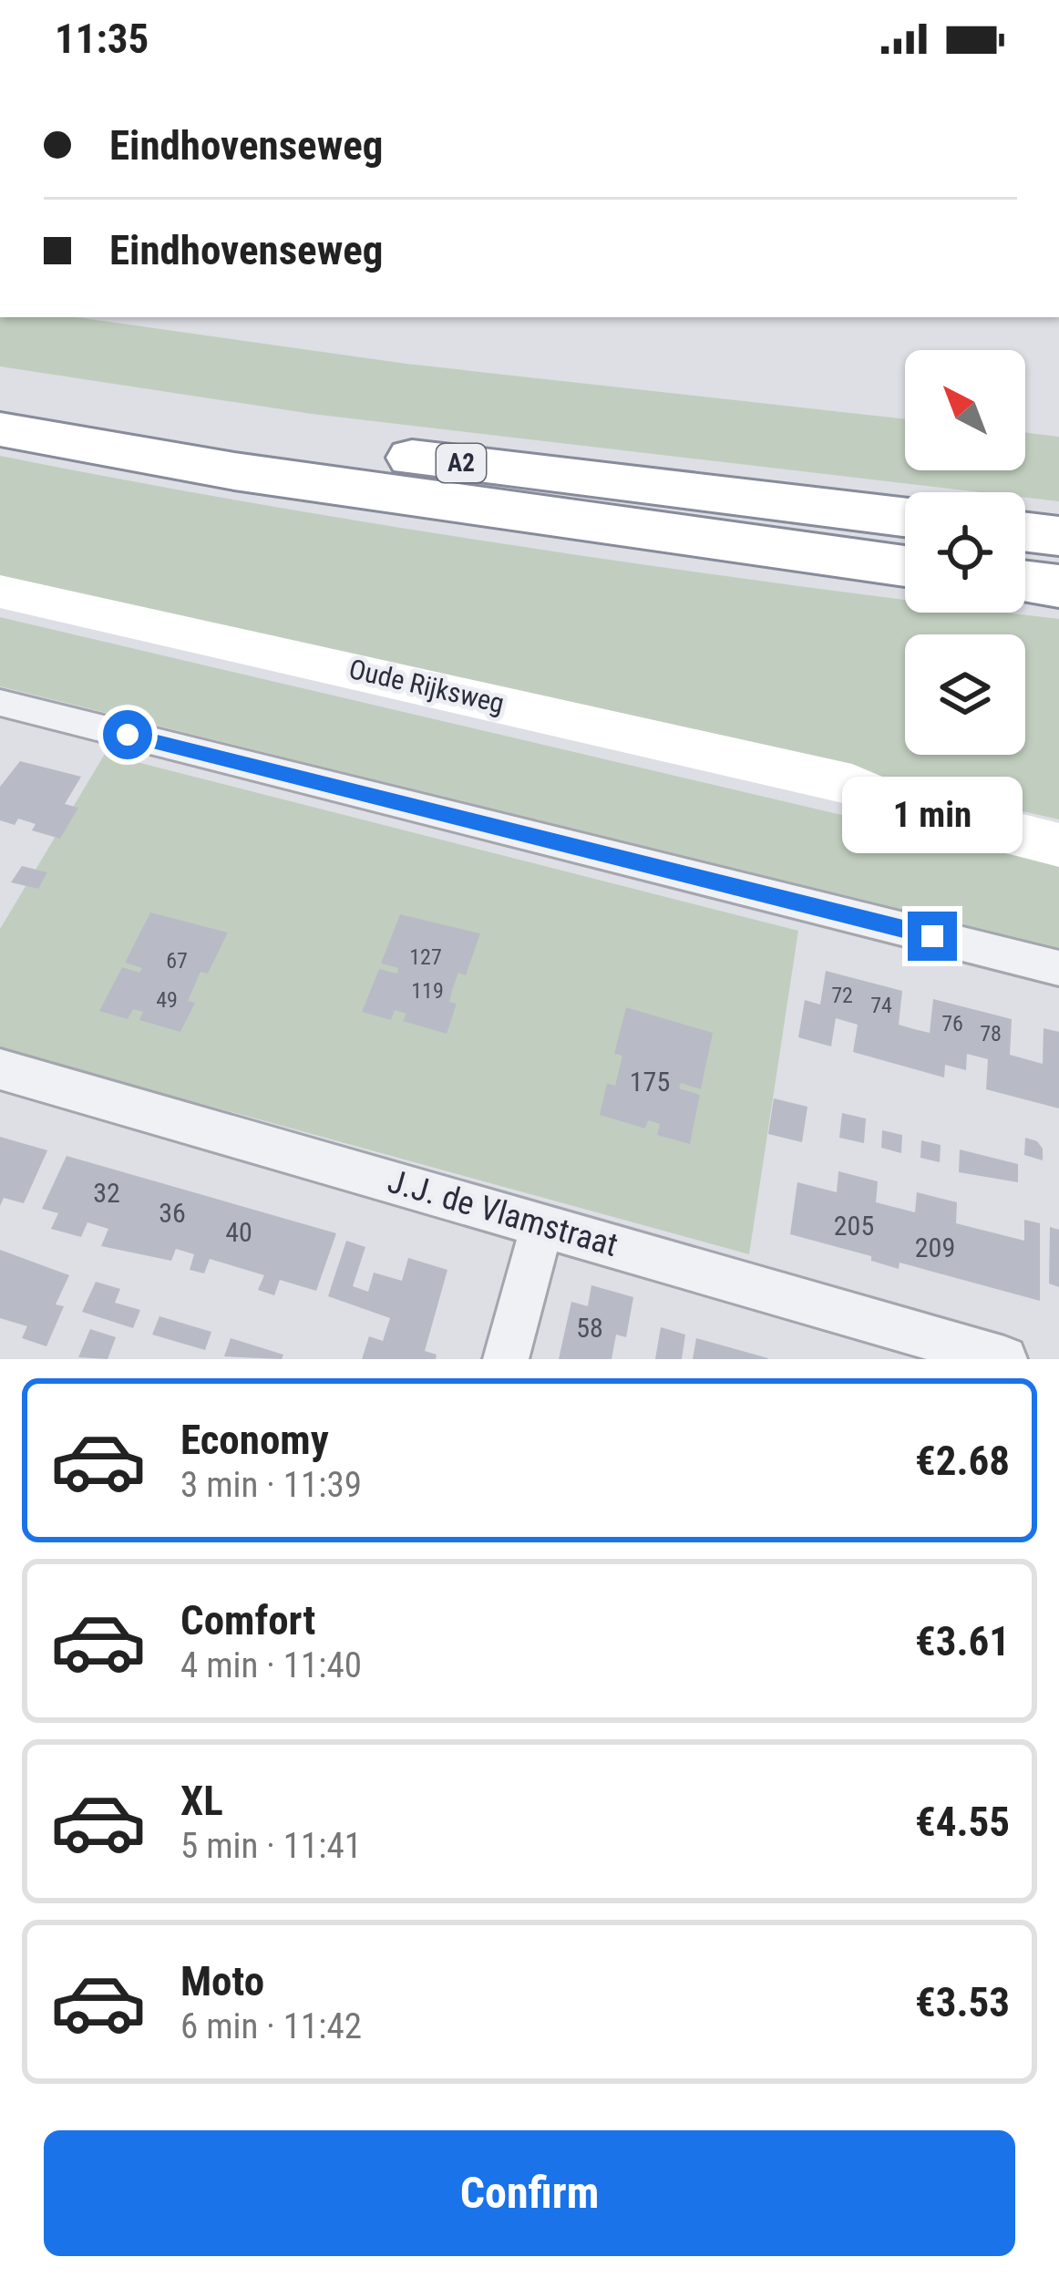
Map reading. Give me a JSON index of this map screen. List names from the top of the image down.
{
  "streets": {
    "highway": ["A2"],
    "main road": ["Oude Rijksweg"],
    "street": ["J.J. de Vlamstraat"]
  },
  "house_numbers": [
    "127",
    "67",
    "119",
    "72",
    "49",
    "74",
    "76",
    "78",
    "175",
    "32",
    "36",
    "205",
    "40",
    "209",
    "58"
  ],
  "north": "top left",
  "page": {
    "status": "11:35",
    "banner": ["Eindhovenseweg", "Eindhovenseweg"],
    "bubble": "1 min",
    "list": [
      {
        "name": "Economy",
        "note": "3 min · 11:39",
        "value": "€2.68"
      },
      {
        "name": "Comfort",
        "note": "4 min · 11:40",
        "value": "€3.61"
      },
      {
        "name": "XL",
        "note": "5 min · 11:41",
        "value": "€4.55"
      },
      {
        "name": "Moto",
        "note": "6 min · 11:42",
        "value": "€3.53"
      }
    ],
    "buttons": "Confirm"
  }
}
